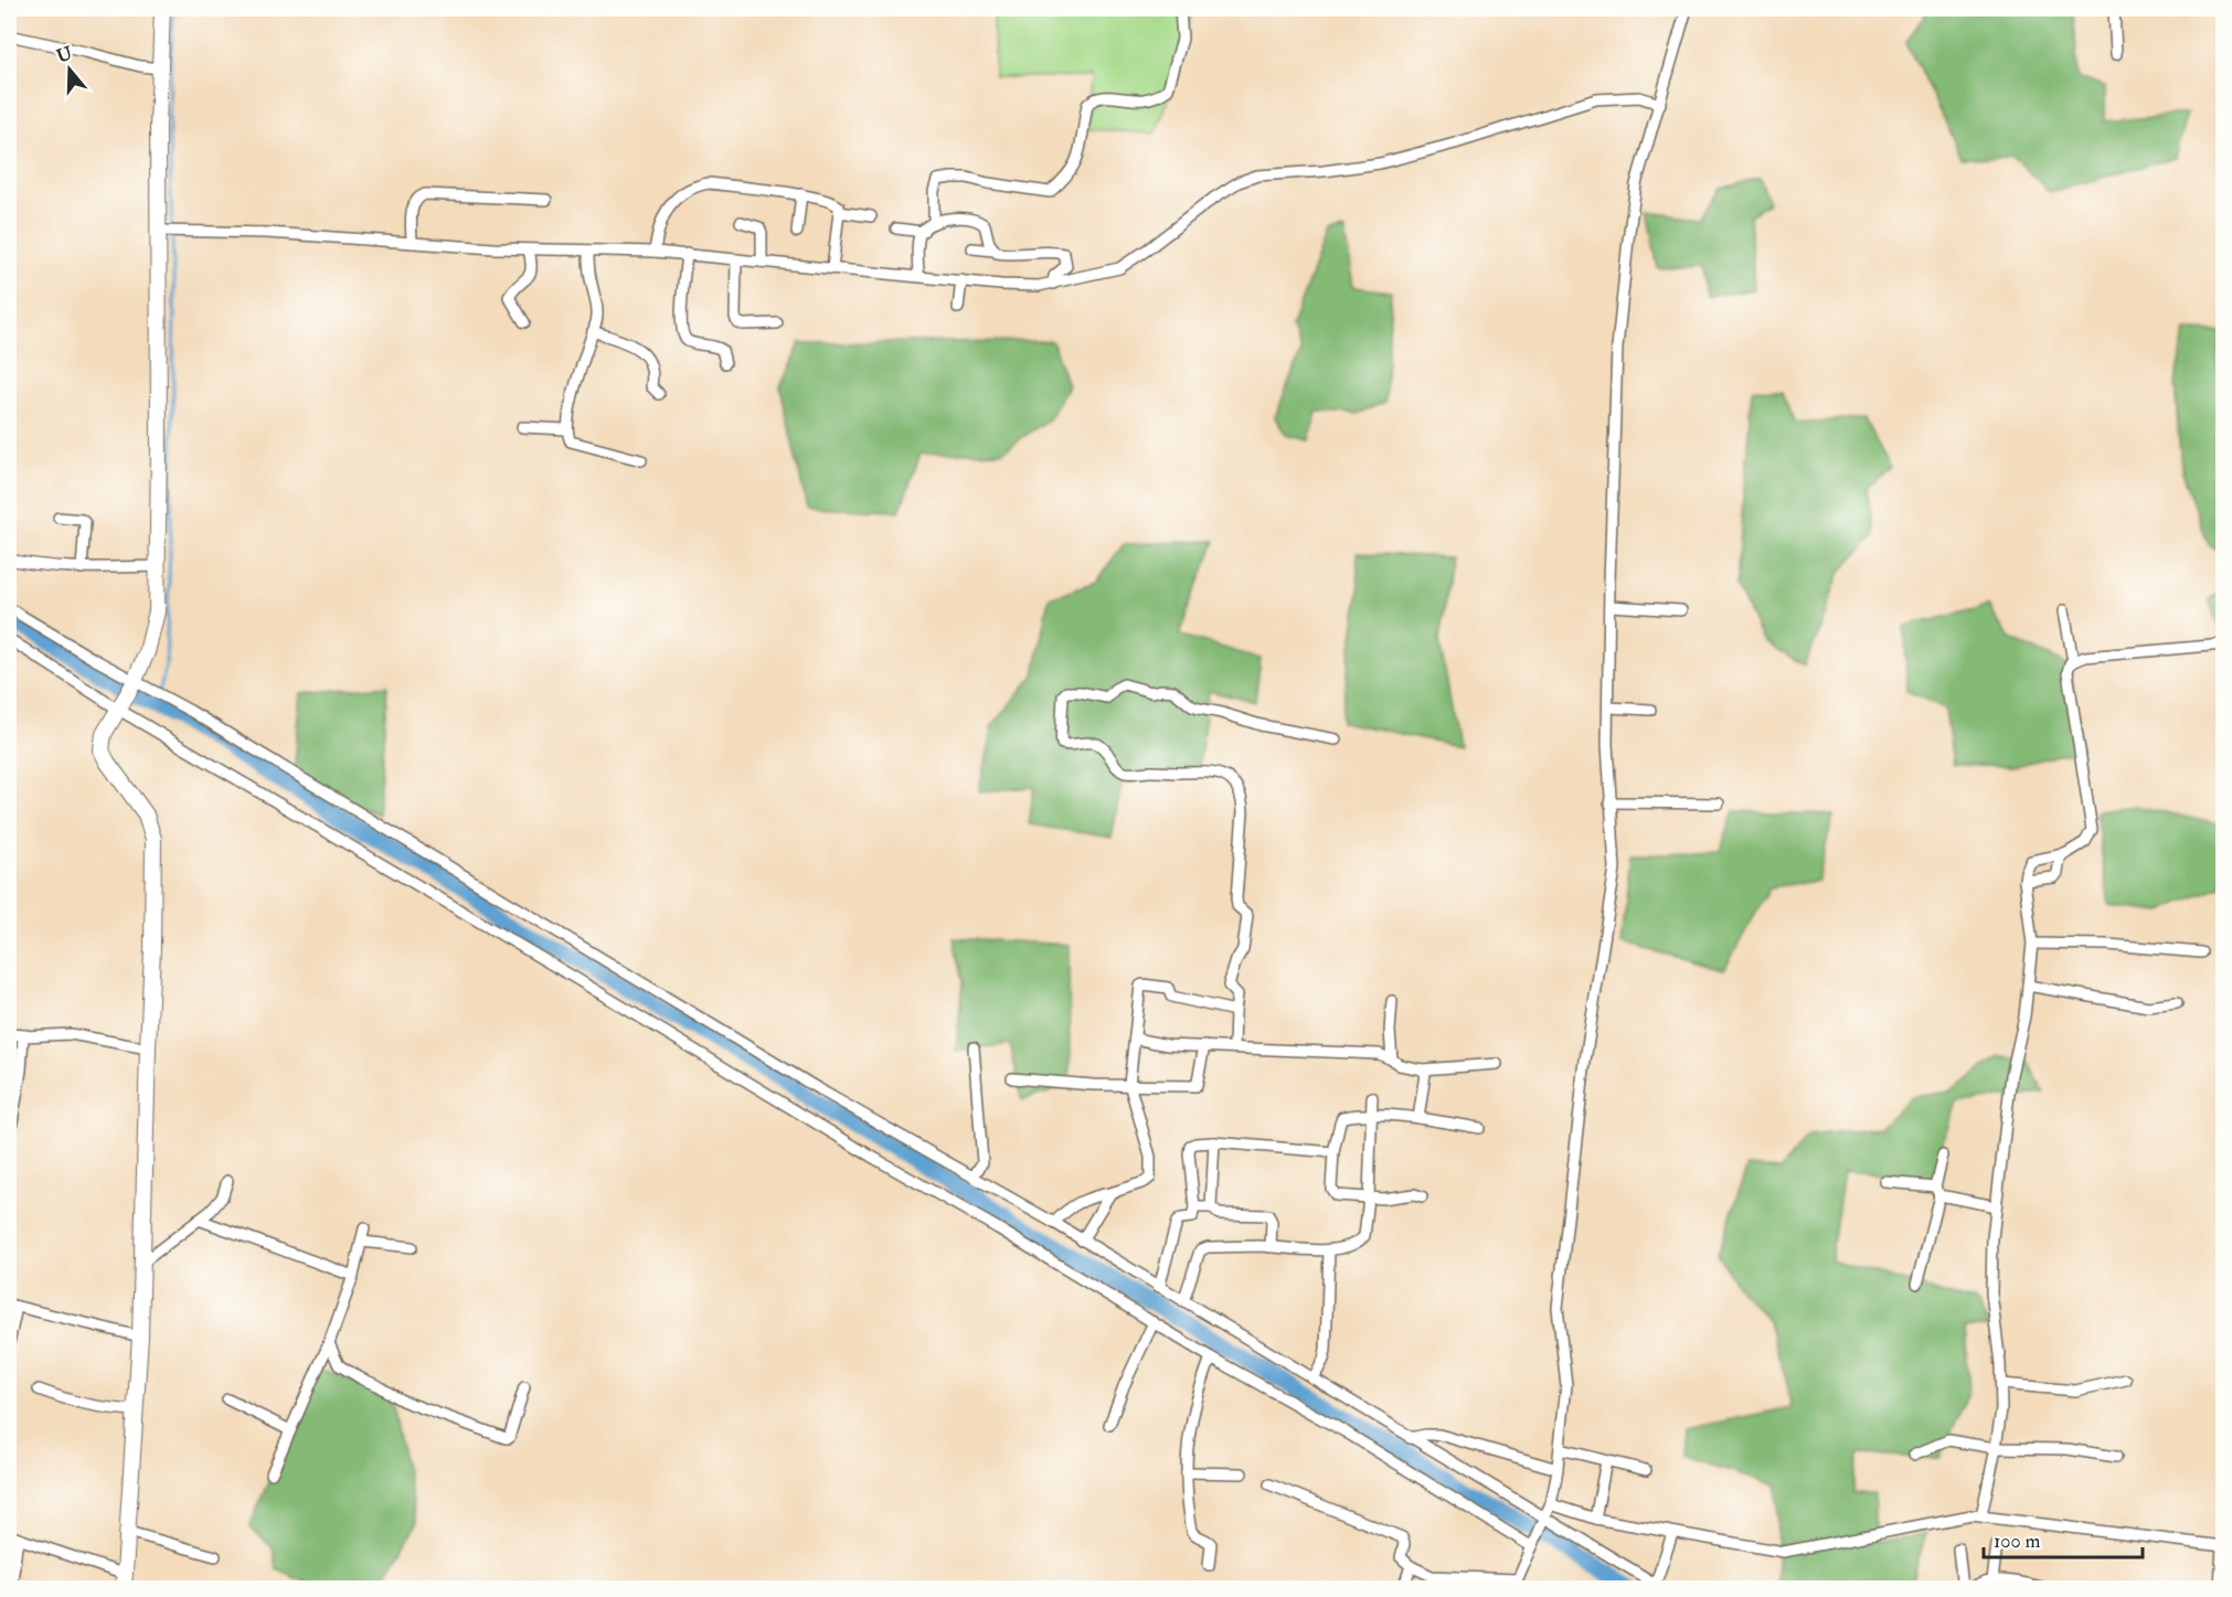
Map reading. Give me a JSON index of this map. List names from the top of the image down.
{
  "scale_bar": "100 m",
  "north": "top"
}
